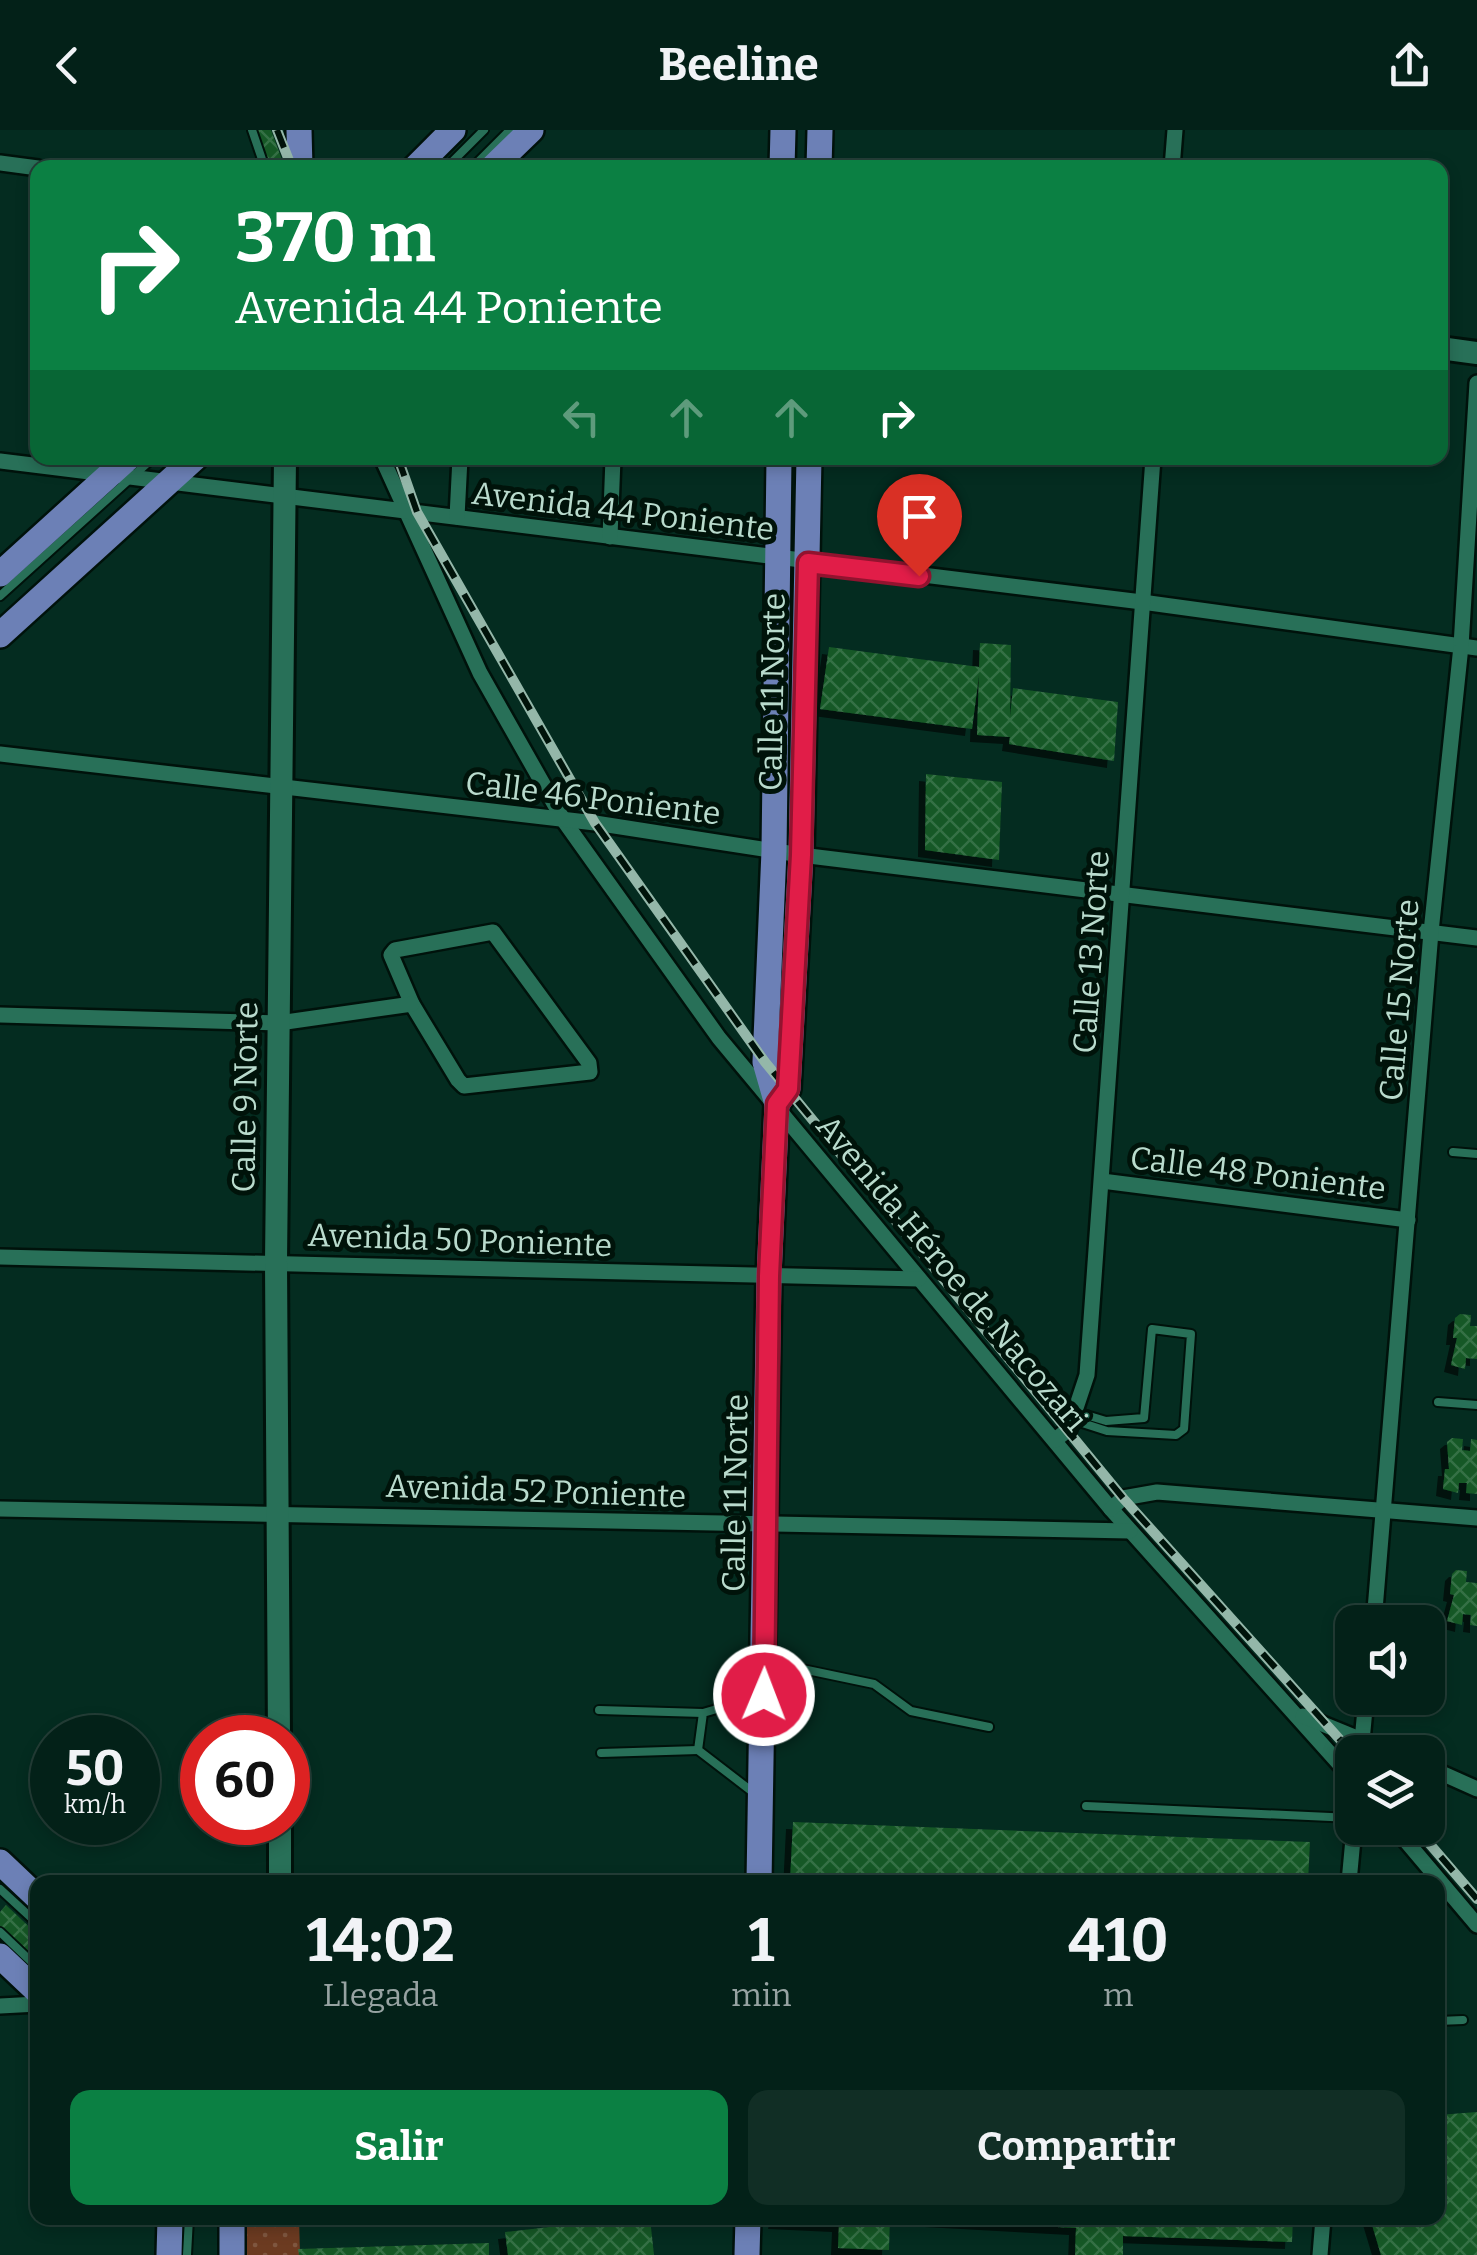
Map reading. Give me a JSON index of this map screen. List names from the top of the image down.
{
  "streets": {
    "main road": ["Calle 11 Norte", "Calle 9 Norte"],
    "street": [
      "Avenida 44 Poniente",
      "Calle 46 Poniente",
      "Calle 13 Norte",
      "Calle 15 Norte",
      "Calle 48 Poniente",
      "Avenida 50 Poniente",
      "Avenida Héroe de Nacozari",
      "Avenida 52 Poniente"
    ]
  },
  "crossings": [
    ["Avenida 44 Poniente", "Calle 11 Norte"],
    ["Avenida 44 Poniente", "Calle 13 Norte"],
    ["Avenida 44 Poniente", "Calle 15 Norte"],
    ["Avenida 44 Poniente", "Calle 9 Norte"],
    ["Avenida 44 Poniente", "Avenida Héroe de Nacozari"],
    ["Calle 11 Norte", "Calle 46 Poniente"],
    ["Calle 11 Norte", "Avenida 50 Poniente"],
    ["Calle 11 Norte", "Avenida Héroe de Nacozari"],
    ["Calle 11 Norte", "Avenida 52 Poniente"],
    ["Calle 46 Poniente", "Calle 13 Norte"],
    ["Calle 46 Poniente", "Calle 15 Norte"],
    ["Calle 46 Poniente", "Calle 9 Norte"],
    ["Calle 46 Poniente", "Avenida Héroe de Nacozari"],
    ["Calle 13 Norte", "Calle 48 Poniente"],
    ["Calle 13 Norte", "Avenida Héroe de Nacozari"],
    ["Calle 15 Norte", "Calle 48 Poniente"],
    ["Calle 9 Norte", "Avenida 50 Poniente"],
    ["Calle 9 Norte", "Avenida 52 Poniente"],
    ["Avenida 50 Poniente", "Avenida Héroe de Nacozari"],
    ["Avenida Héroe de Nacozari", "Avenida 52 Poniente"]
  ],
  "page": {
    "header": "Beeline",
    "turn": ["370 m", "Avenida 44 Poniente"],
    "speed": "50 km/h",
    "limit": "60",
    "eta": [
      "14:02",
      "Llegada",
      "1",
      "min",
      "410",
      "m"
    ],
    "buttons": ["Salir", "Compartir"]
  }
}
